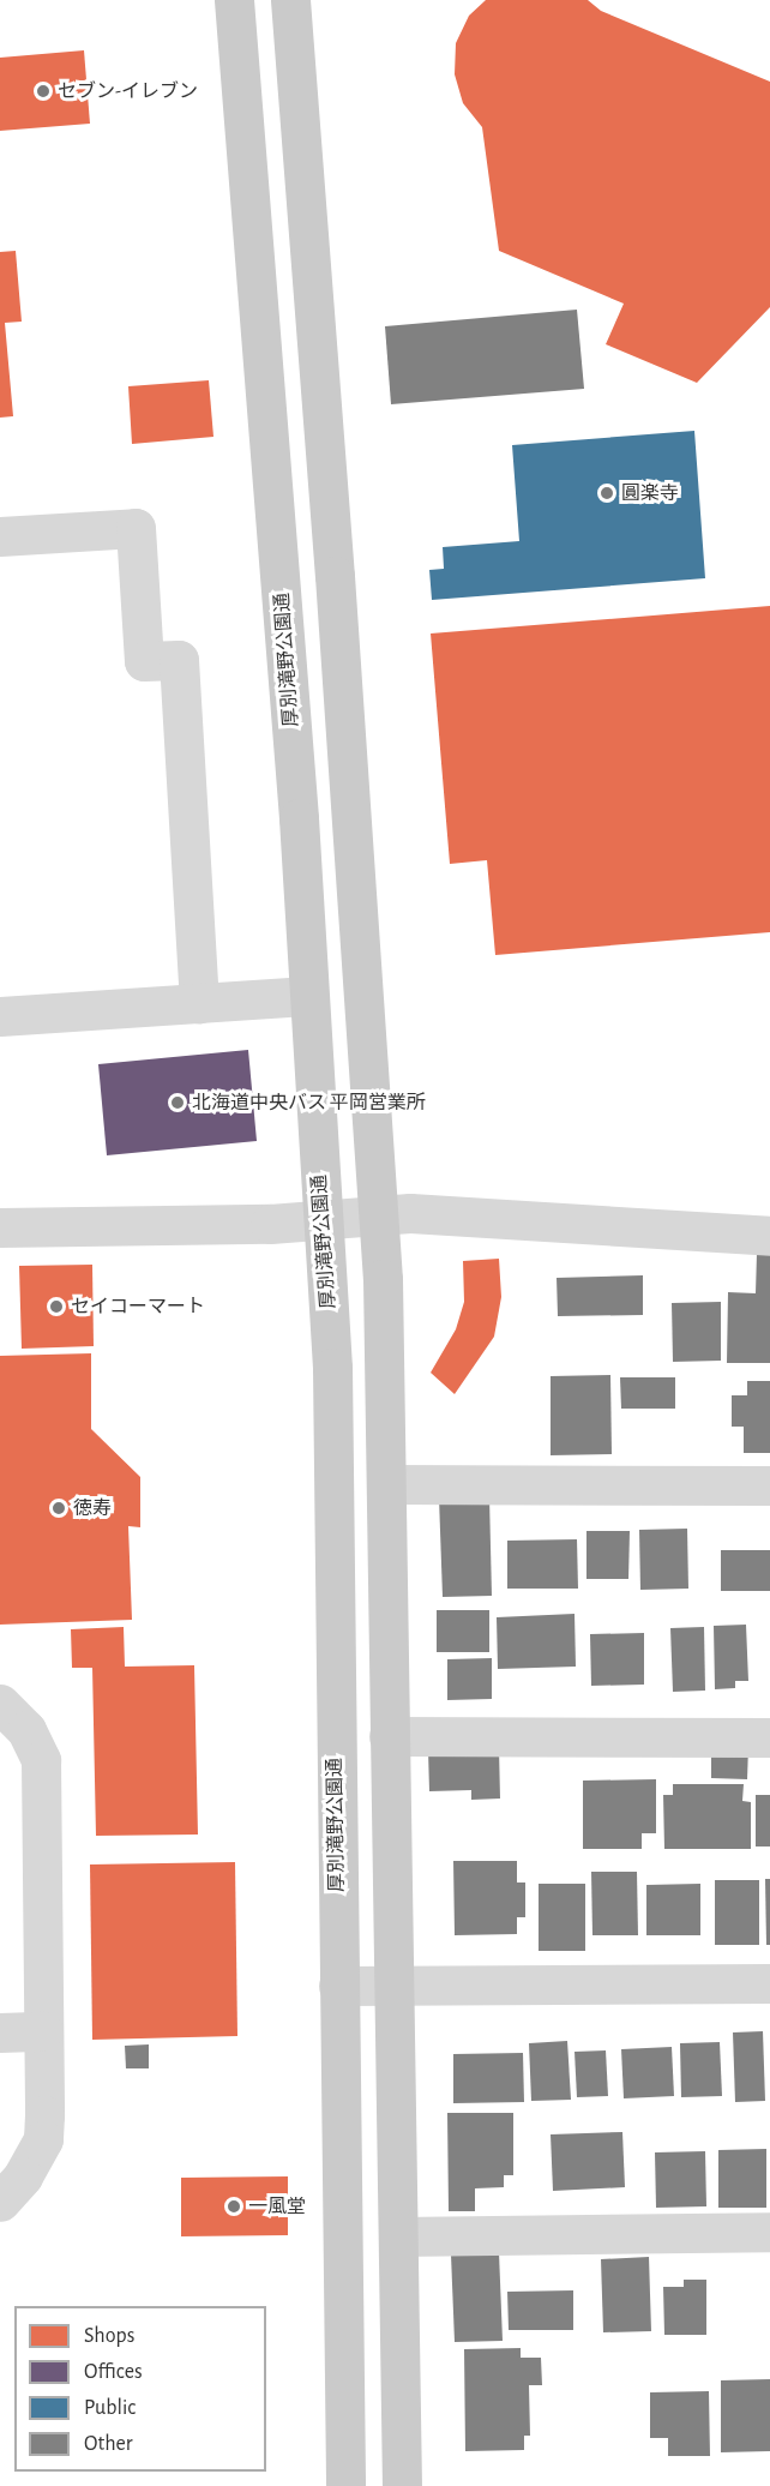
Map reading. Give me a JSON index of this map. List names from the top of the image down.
{
  "streets": {
    "main road": ["厚別滝野公園通"]
  },
  "places": [
    "セブン-イレブン",
    "圓楽寺",
    "北海道中央バス 平岡営業所",
    "セイコーマート",
    "徳寿",
    "一風堂"
  ],
  "legend": [
    "Shops",
    "Offices",
    "Public",
    "Other"
  ]
}
